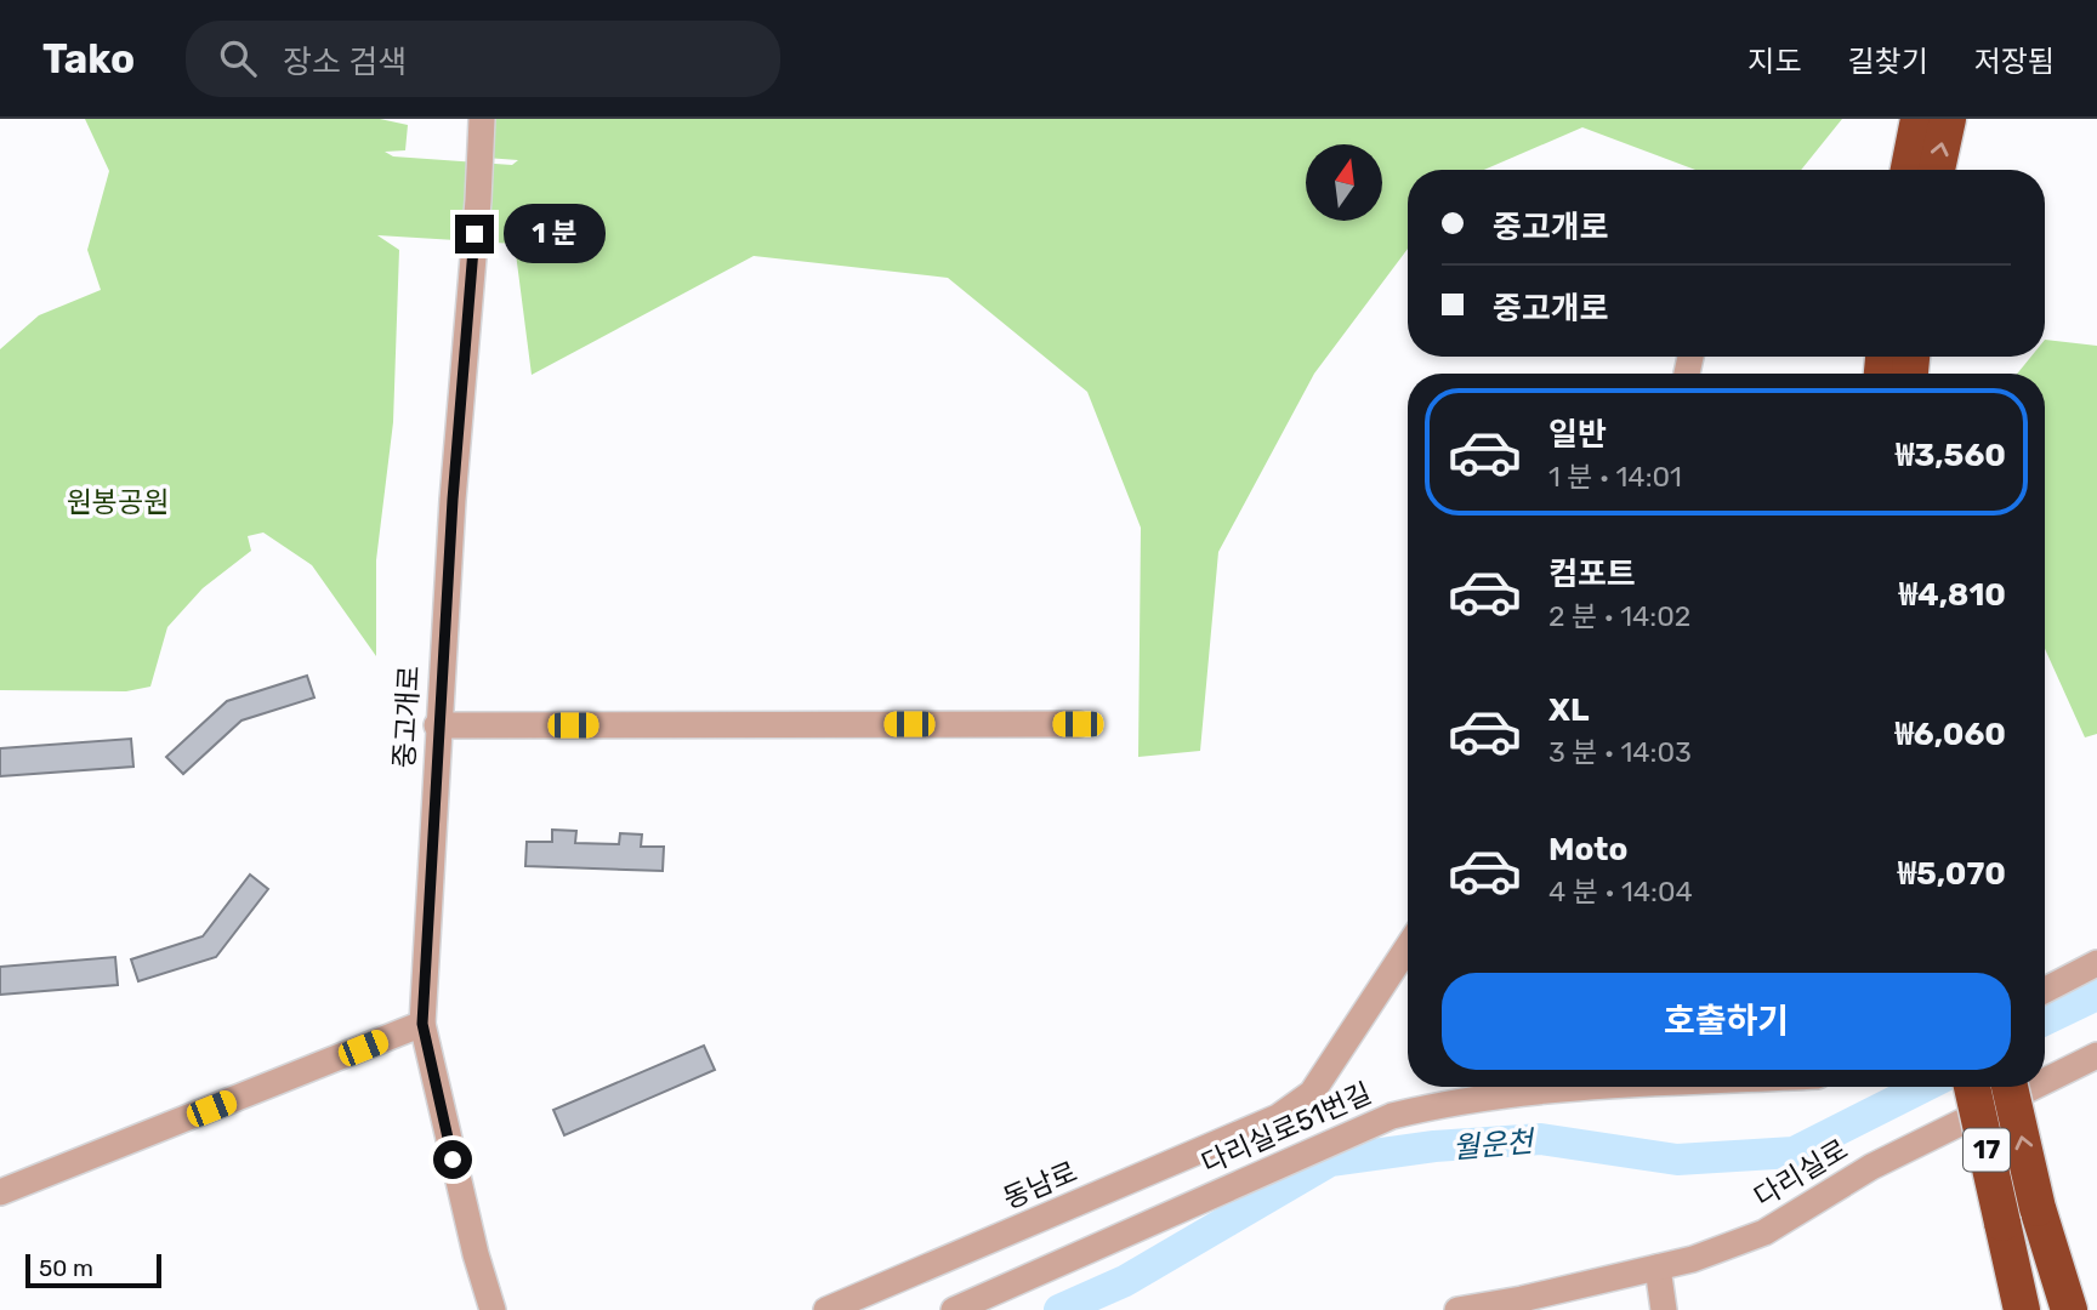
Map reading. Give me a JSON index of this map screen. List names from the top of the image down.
{
  "streets": {
    "highway": ["17"],
    "street": [
      "중고개로",
      "다리실로51번길",
      "다리실로",
      "동남로"
    ]
  },
  "water": ["월운천"],
  "parks": ["원봉공원"],
  "scale_bar": "50 m",
  "north": "top",
  "page": {
    "header": "Tako",
    "search": "장소 검색",
    "nav": ["지도", "길찾기", "저장됨"],
    "banner": ["중고개로", "중고개로"],
    "bubble": "1 분",
    "list": [
      {
        "name": "일반",
        "note": "1 분 · 14:01",
        "value": "₩3,560"
      },
      {
        "name": "컴포트",
        "note": "2 분 · 14:02",
        "value": "₩4,810"
      },
      {
        "name": "XL",
        "note": "3 분 · 14:03",
        "value": "₩6,060"
      },
      {
        "name": "Moto",
        "note": "4 분 · 14:04",
        "value": "₩5,070"
      }
    ],
    "buttons": "호출하기",
    "scale": "50 m"
  }
}
